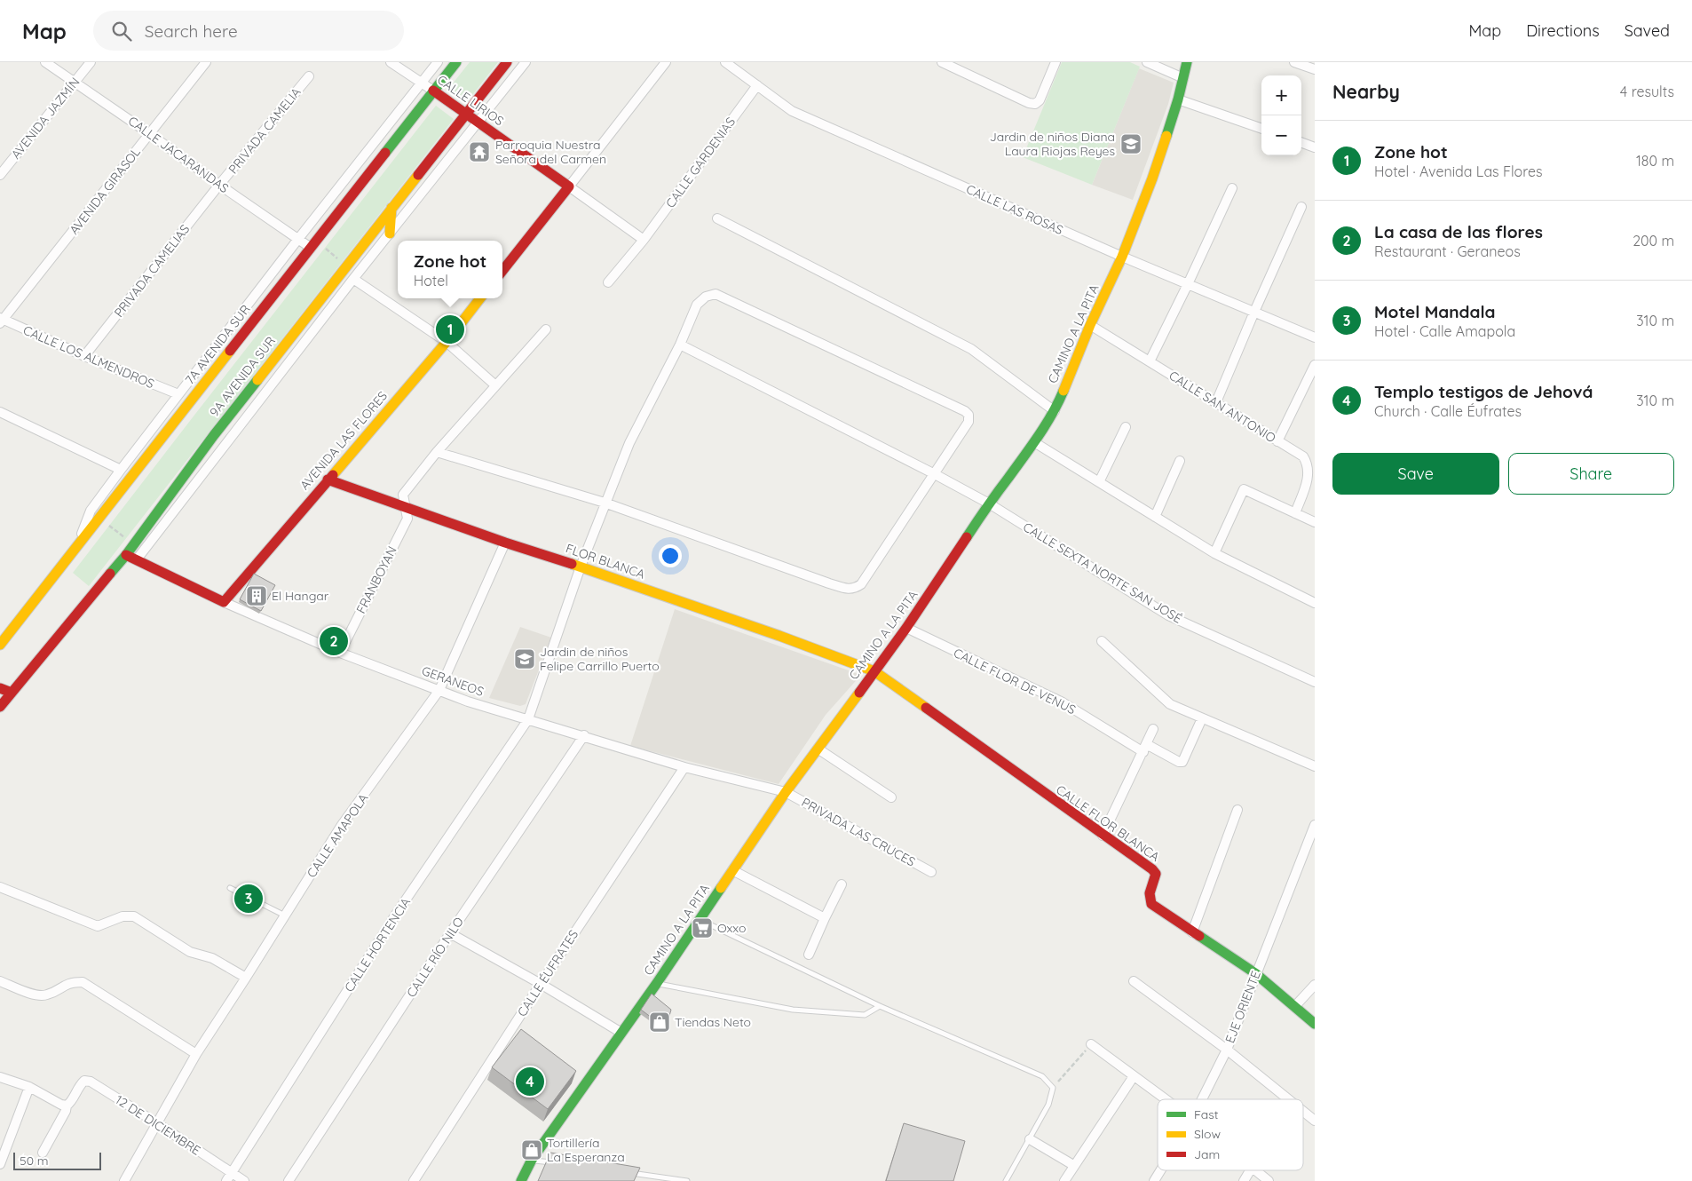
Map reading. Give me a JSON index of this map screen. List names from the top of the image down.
{
  "streets": {
    "street": [
      "CALLE LIRIOS",
      "AVENIDA JAZMÍN",
      "PRIVADA CAMELIA",
      "CALLE JACARANDAS",
      "CALLE GARDENIAS",
      "AVENIDA GIRASOL",
      "CALLE LAS ROSAS",
      "PRIVADA CAMELIAS",
      "CAMINO A LA PITA",
      "7A AVENIDA SUR",
      "CALLE LOS ALMENDROS",
      "9A AVENIDA SUR",
      "CALLE SAN ANTONIO",
      "AVENIDA LAS FLORES",
      "FLOR BLANCA",
      "CALLE SEXTA NORTE SAN JOSÉ",
      "FRANBOYAN",
      "GERANEOS",
      "CALLE FLOR DE VENUS",
      "CALLE FLOR BLANCA",
      "PRIVADA LAS CRUCES",
      "CALLE AMAPOLA",
      "CALLE HORTENCIA",
      "CALLE RÍO NILO",
      "CALLE ÉUFRATES",
      "EJE ORIENTE",
      "12 DE DICIEMBRE"
    ]
  },
  "crossings": [
    ["CALLE LIRIOS", "CALLE GARDENIAS"],
    ["CALLE LIRIOS", "7A AVENIDA SUR"],
    ["CALLE LIRIOS", "9A AVENIDA SUR"],
    ["AVENIDA JAZMÍN", "CALLE JACARANDAS"],
    ["PRIVADA CAMELIA", "CALLE JACARANDAS"],
    ["PRIVADA CAMELIA", "PRIVADA CAMELIAS"],
    ["CALLE JACARANDAS", "AVENIDA GIRASOL"],
    ["CALLE JACARANDAS", "PRIVADA CAMELIAS"],
    ["CALLE JACARANDAS", "7A AVENIDA SUR"],
    ["CALLE GARDENIAS", "CALLE LAS ROSAS"],
    ["AVENIDA GIRASOL", "CALLE LOS ALMENDROS"],
    ["CALLE LAS ROSAS", "CAMINO A LA PITA"],
    ["PRIVADA CAMELIAS", "CALLE LOS ALMENDROS"],
    ["CAMINO A LA PITA", "CALLE SAN ANTONIO"],
    ["CAMINO A LA PITA", "FLOR BLANCA"],
    ["CAMINO A LA PITA", "CALLE SEXTA NORTE SAN JOSÉ"],
    ["CAMINO A LA PITA", "GERANEOS"],
    ["CAMINO A LA PITA", "CALLE FLOR DE VENUS"],
    ["CAMINO A LA PITA", "CALLE FLOR BLANCA"],
    ["CAMINO A LA PITA", "PRIVADA LAS CRUCES"],
    ["9A AVENIDA SUR", "GERANEOS"],
    ["AVENIDA LAS FLORES", "FLOR BLANCA"],
    ["AVENIDA LAS FLORES", "GERANEOS"],
    ["FLOR BLANCA", "FRANBOYAN"],
    ["FLOR BLANCA", "CALLE FLOR BLANCA"],
    ["FLOR BLANCA", "CALLE AMAPOLA"],
    ["FLOR BLANCA", "CALLE HORTENCIA"],
    ["CALLE SEXTA NORTE SAN JOSÉ", "CALLE HORTENCIA"],
    ["FRANBOYAN", "GERANEOS"],
    ["GERANEOS", "PRIVADA LAS CRUCES"],
    ["GERANEOS", "CALLE AMAPOLA"],
    ["GERANEOS", "CALLE HORTENCIA"],
    ["GERANEOS", "CALLE RÍO NILO"],
    ["GERANEOS", "CALLE ÉUFRATES"],
    ["CALLE FLOR BLANCA", "EJE ORIENTE"],
    ["CALLE AMAPOLA", "12 DE DICIEMBRE"],
    ["CALLE HORTENCIA", "12 DE DICIEMBRE"]
  ],
  "places": {
    "school or university": ["Jardin de niños Diana Laura Riojas Reyes", "Jardin de niños Felipe Carrillo Puerto"],
    "temple": ["Parroquia Nuestra Señora del Carmen"],
    "building": ["El Hangar"],
    "supermarket": ["Oxxo"],
    "shop": ["Tiendas Neto", "Tortillería La Esperanza"]
  },
  "legend": ["Fast", "Slow", "Jam"],
  "scale_bar": "50 m",
  "page": {
    "header": "Map",
    "search": "Search here",
    "nav": ["Map", "Directions", "Saved"],
    "heading": ["Nearby", "4 results"],
    "map_buttons": ["+", "−"],
    "list": [
      {
        "mark": "1",
        "name": "Zone hot",
        "note": "Hotel · Avenida Las Flores",
        "value": "180 m"
      },
      {
        "mark": "2",
        "name": "La casa de las flores",
        "note": "Restaurant · Geraneos",
        "value": "200 m"
      },
      {
        "mark": "3",
        "name": "Motel Mandala",
        "note": "Hotel · Calle Amapola",
        "value": "310 m"
      },
      {
        "mark": "4",
        "name": "Templo testigos de Jehová",
        "note": "Church · Calle Éufrates",
        "value": "310 m"
      }
    ],
    "popup": ["Zone hot", "Hotel"],
    "pins": [
      "1",
      "2",
      "3",
      "4"
    ],
    "buttons": ["Save", "Share"],
    "scale": "50 m"
  }
}
